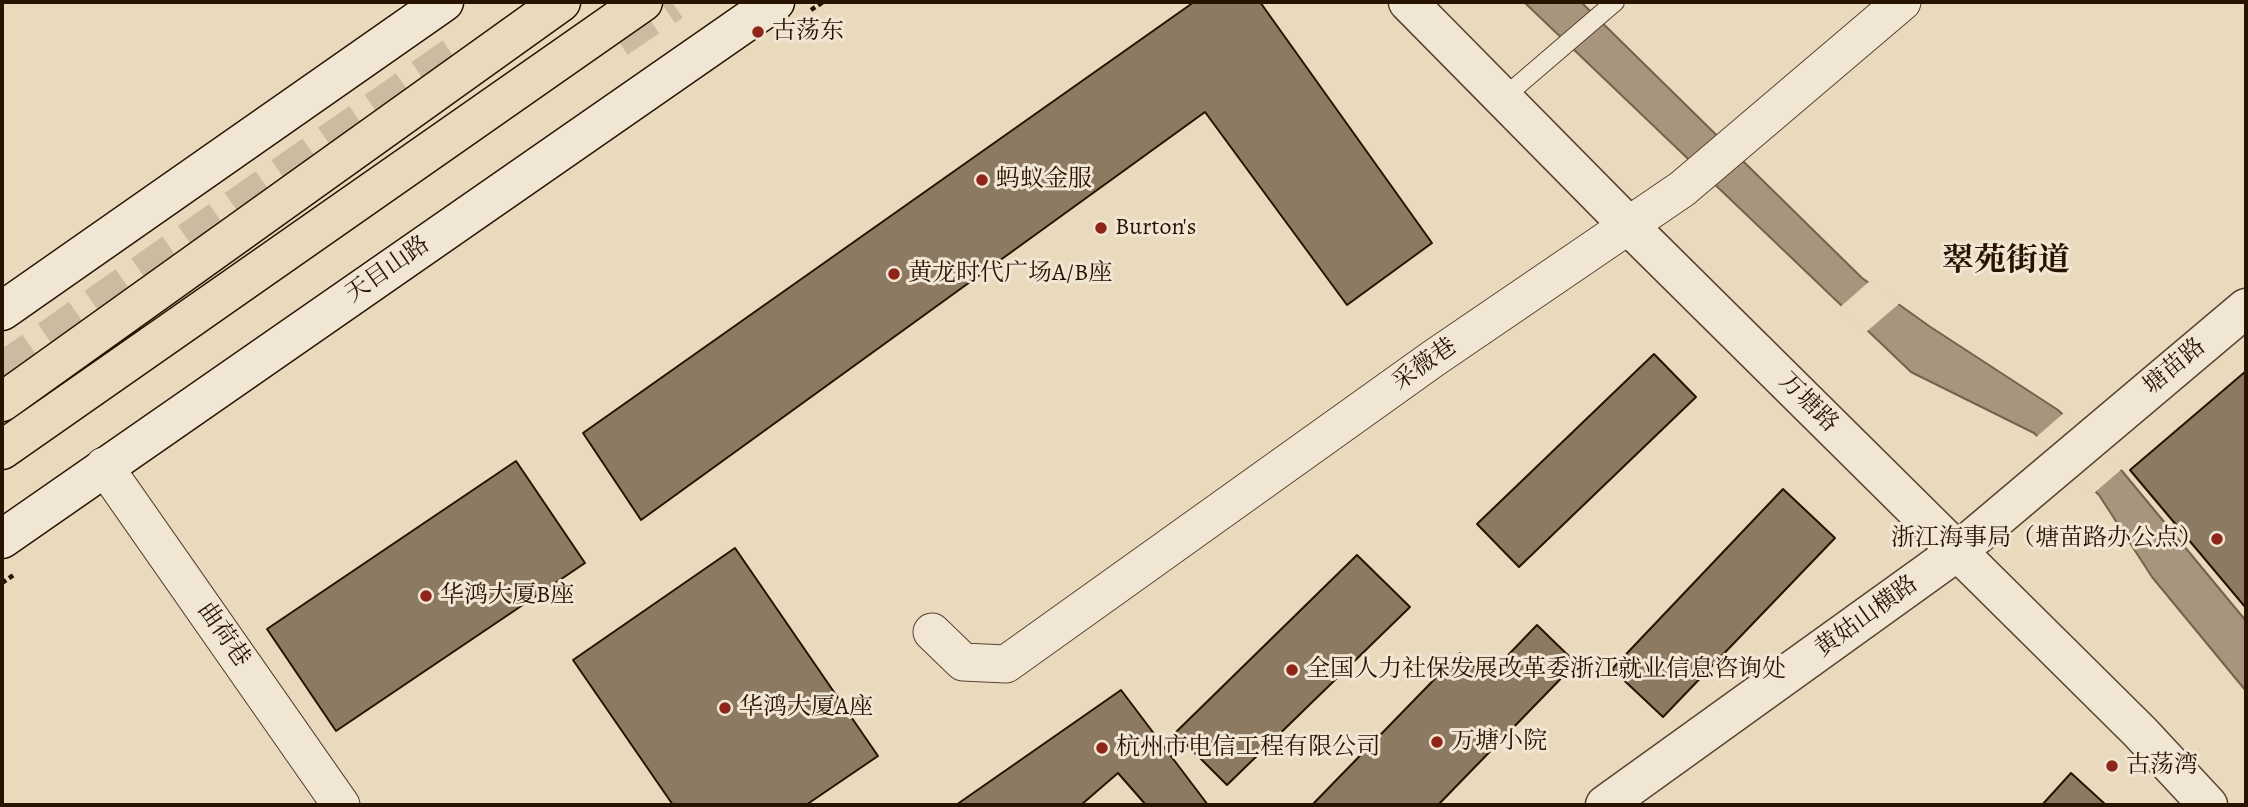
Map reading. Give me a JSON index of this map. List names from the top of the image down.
{
  "streets": {
    "street": [
      "天目山路",
      "采薇巷",
      "塘苗路",
      "万塘路",
      "黄姑山横路",
      "曲荷巷"
    ]
  },
  "crossings": [
    ["天目山路", "曲荷巷"],
    ["采薇巷", "万塘路"],
    ["塘苗路", "万塘路"],
    ["塘苗路", "黄姑山横路"],
    ["万塘路", "黄姑山横路"]
  ],
  "districts": ["翠苑街道"],
  "places": [
    "古荡东",
    "蚂蚁金服",
    "Burton's",
    "黄龙时代广场A/B座",
    "浙江海事局（塘苗路办公点）",
    "华鸿大厦B座",
    "全国人力社保发展改革委浙江就业信息咨询处",
    "华鸿大厦A座",
    "万塘小院",
    "杭州市电信工程有限公司",
    "古荡湾"
  ]
}
